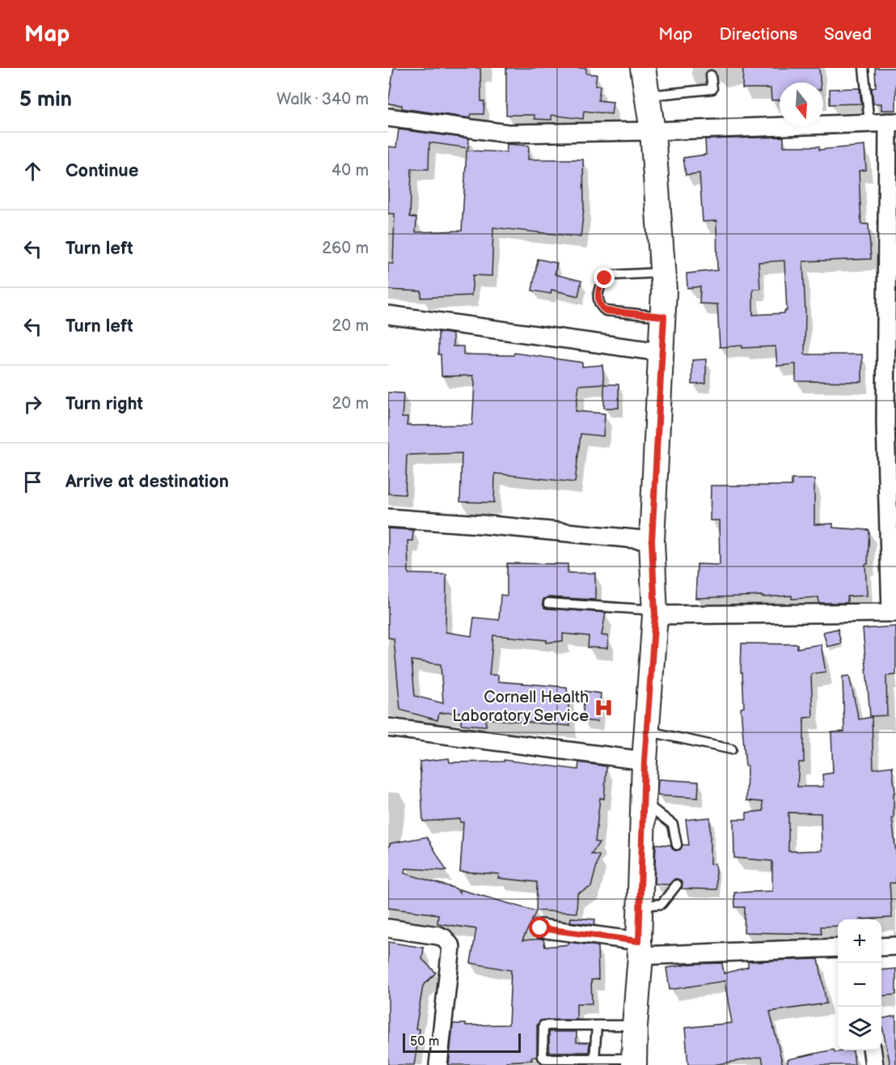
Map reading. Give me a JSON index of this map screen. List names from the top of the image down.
{
  "places": {
    "hospital": ["Cornell Health Laboratory Service"]
  },
  "scale_bar": "50 m",
  "north": "bottom",
  "page": {
    "header": "Map",
    "nav": ["Map", "Directions", "Saved"],
    "heading": ["5 min", "Walk · 340 m"],
    "list": [
      ["Continue", "40 m"],
      ["Turn left", "260 m"],
      ["Turn left", "20 m"],
      ["Turn right", "20 m"],
      "Arrive at destination"
    ],
    "map_buttons": ["+", "−"],
    "scale": "50 m"
  }
}
